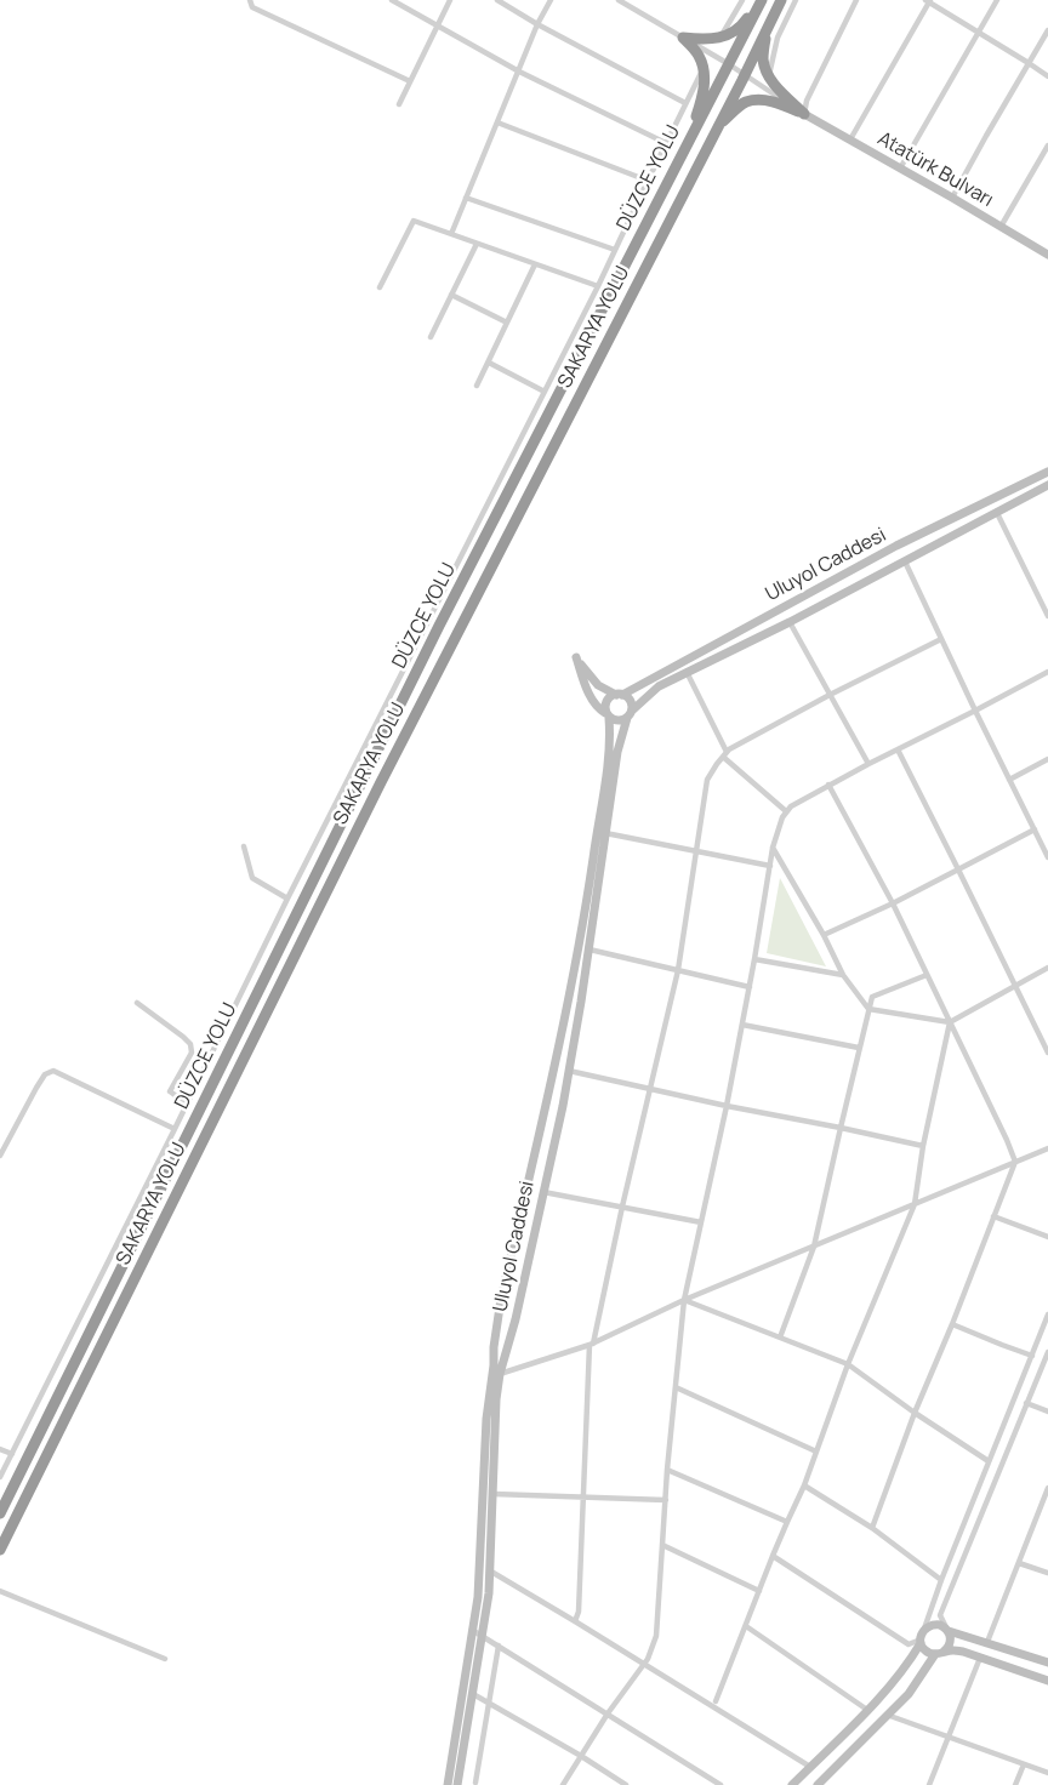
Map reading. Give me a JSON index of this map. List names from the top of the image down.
{
  "streets": {
    "highway": ["DÜZCE YOLU", "SAKARYA YOLU"],
    "main road": ["Atatürk Bulvarı", "Uluyol Caddesi"]
  }
}
